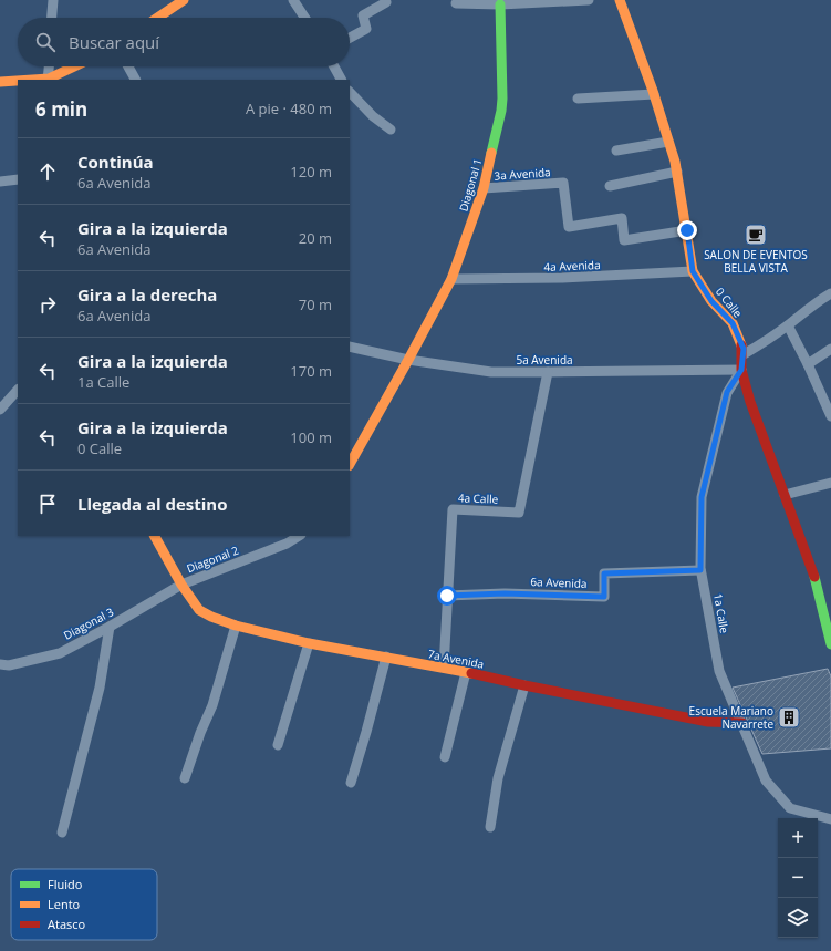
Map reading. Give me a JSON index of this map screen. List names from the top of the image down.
{
  "streets": {
    "street": [
      "3a Avenida",
      "Diagonal 1",
      "4a Avenida",
      "0 Calle",
      "5a Avenida",
      "4a Calle",
      "Diagonal 2",
      "6a Avenida",
      "1a Calle",
      "Diagonal 3",
      "7a Avenida"
    ]
  },
  "crossings": [
    ["3a Avenida", "Diagonal 1"],
    ["3a Avenida", "0 Calle"],
    ["Diagonal 1", "4a Avenida"],
    ["Diagonal 1", "5a Avenida"],
    ["4a Avenida", "0 Calle"],
    ["0 Calle", "5a Avenida"],
    ["0 Calle", "1a Calle"],
    ["5a Avenida", "4a Calle"],
    ["5a Avenida", "1a Calle"],
    ["4a Calle", "6a Avenida"],
    ["4a Calle", "7a Avenida"],
    ["Diagonal 2", "Diagonal 3"],
    ["Diagonal 2", "7a Avenida"],
    ["6a Avenida", "1a Calle"],
    ["1a Calle", "7a Avenida"],
    ["Diagonal 3", "7a Avenida"]
  ],
  "places": {
    "cafe": ["SALON DE EVENTOS BELLA VISTA"],
    "building": ["Escuela Mariano Navarrete"]
  },
  "legend": ["Fluido", "Lento", "Atasco"],
  "page": {
    "search": "Buscar aquí",
    "heading": ["6 min", "A pie · 480 m"],
    "list": [
      ["Continúa", "6a Avenida", "120 m"],
      ["Gira a la izquierda", "6a Avenida", "20 m"],
      ["Gira a la derecha", "6a Avenida", "70 m"],
      ["Gira a la izquierda", "1a Calle", "170 m"],
      ["Gira a la izquierda", "0 Calle", "100 m"],
      "Llegada al destino"
    ],
    "map_buttons": ["+", "−"]
  }
}
